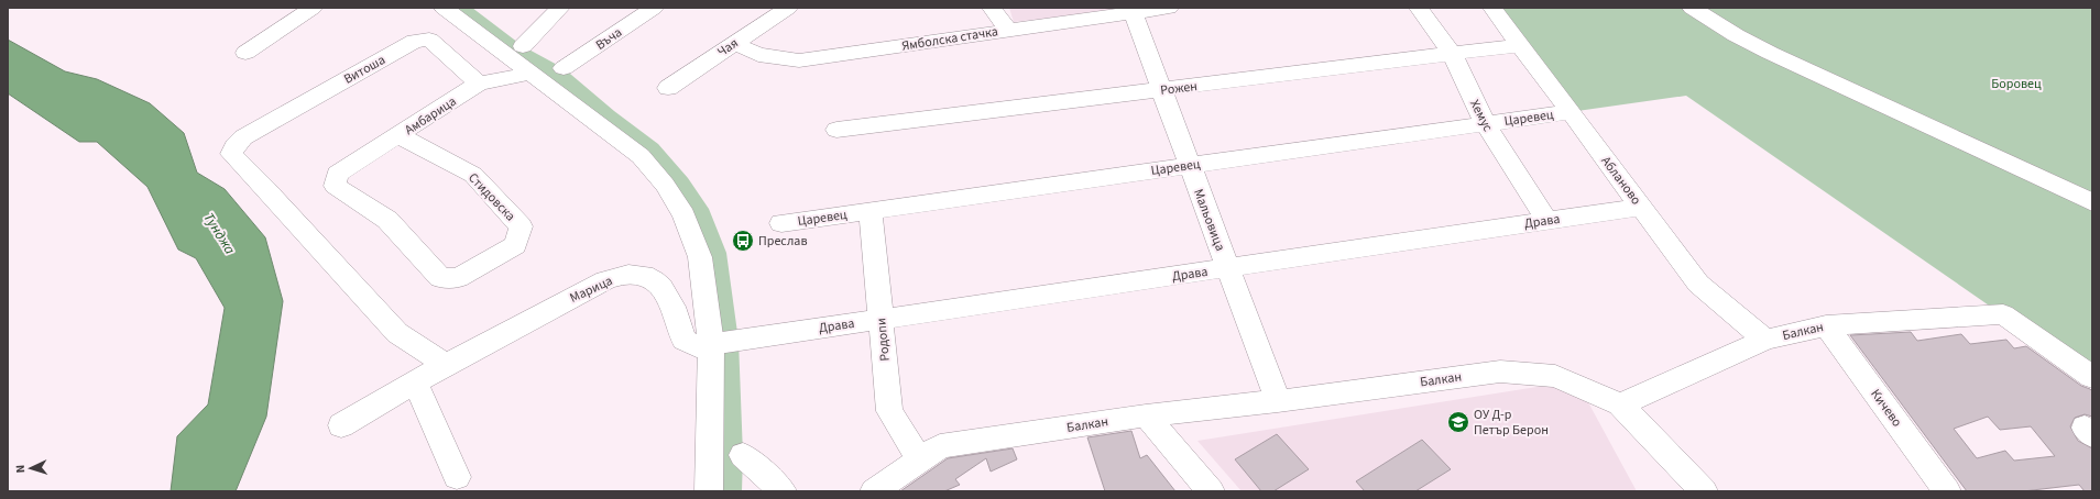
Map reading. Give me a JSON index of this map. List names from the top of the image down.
{
  "streets": {
    "street": [
      "Въча",
      "Ямболска стачка",
      "Чая",
      "Витоша",
      "Рожен",
      "Амбарица",
      "Хемус",
      "Царевец",
      "Абланово",
      "Стидовска",
      "Мальовица",
      "Драва",
      "Марица",
      "Балкан",
      "Родопи",
      "Кичево"
    ]
  },
  "crossings": [
    ["Ямболска стачка", "Чая"],
    ["Ямболска стачка", "Мальовица"],
    ["Витоша", "Амбарица"],
    ["Витоша", "Марица"],
    ["Рожен", "Хемус"],
    ["Рожен", "Абланово"],
    ["Рожен", "Мальовица"],
    ["Амбарица", "Стидовска"],
    ["Хемус", "Царевец"],
    ["Хемус", "Драва"],
    ["Царевец", "Абланово"],
    ["Царевец", "Мальовица"],
    ["Царевец", "Родопи"],
    ["Абланово", "Драва"],
    ["Абланово", "Балкан"],
    ["Мальовица", "Драва"],
    ["Мальовица", "Балкан"],
    ["Драва", "Марица"],
    ["Драва", "Родопи"],
    ["Балкан", "Родопи"],
    ["Балкан", "Кичево"]
  ],
  "water": ["Тунджа"],
  "parks": ["Боровец"],
  "places": {
    "bus stop": ["Преслав"],
    "school or university": ["ОУ Д-р Петър Берон"]
  },
  "north": "left"
}
